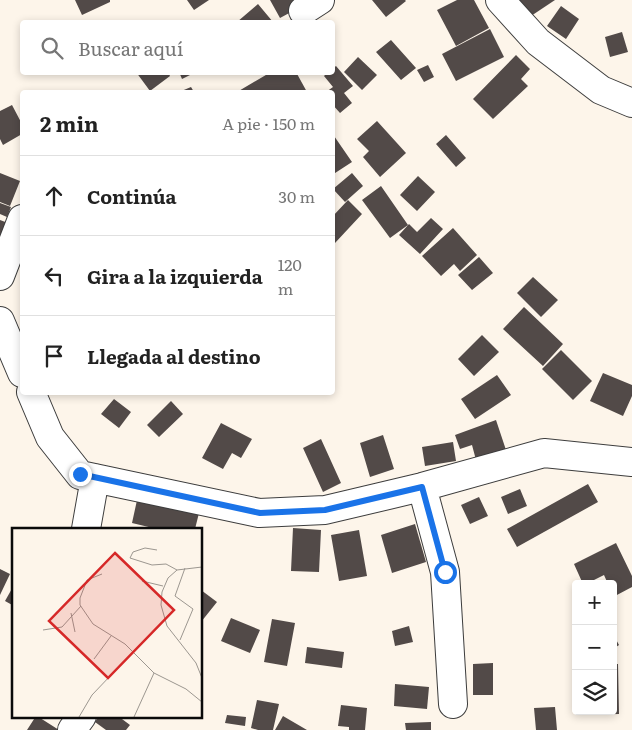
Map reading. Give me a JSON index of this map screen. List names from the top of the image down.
{
  "page": {
    "search": "Buscar aquí",
    "heading": ["2 min", "A pie · 150 m"],
    "list": [
      ["Continúa", "30 m"],
      ["Gira a la izquierda", "120 m"],
      "Llegada al destino"
    ],
    "map_buttons": ["+", "−"]
  }
}
